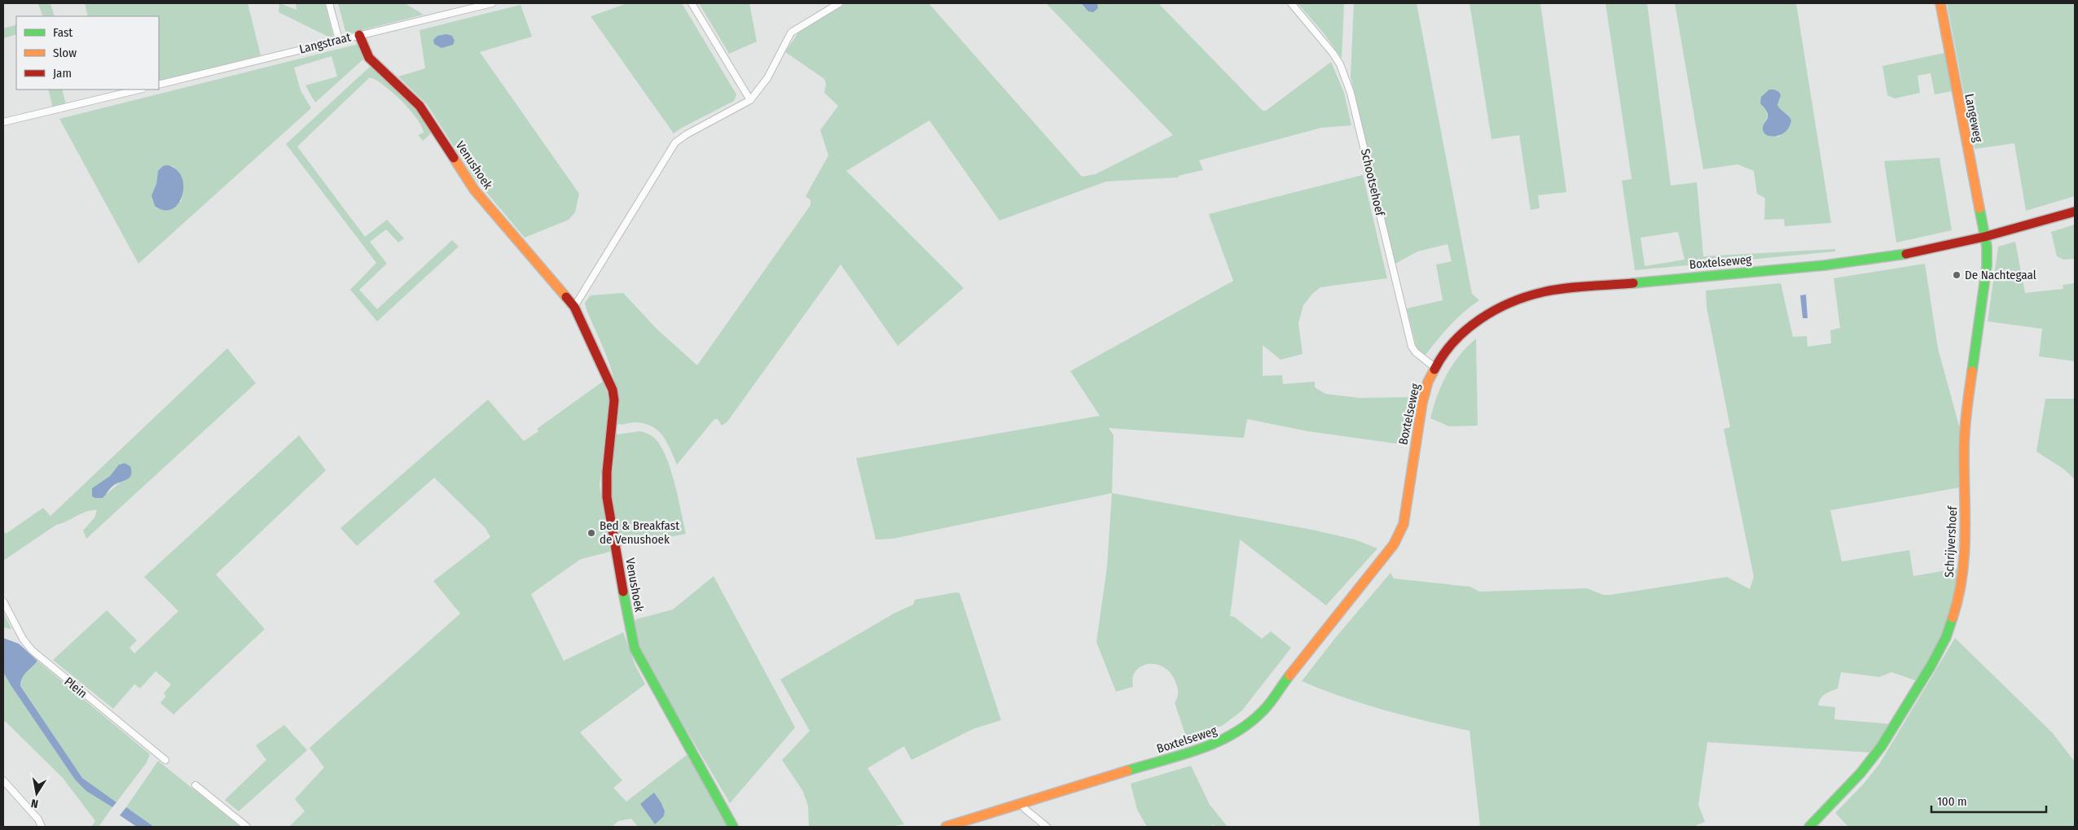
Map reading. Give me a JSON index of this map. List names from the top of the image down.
{
  "streets": {
    "street": [
      "Langstraat",
      "Langeweg",
      "Venushoek",
      "Schootsehoef",
      "Boxtelseweg",
      "Schrijvershoef",
      "Plein"
    ]
  },
  "crossings": [
    ["Langstraat", "Venushoek"],
    ["Langeweg", "Boxtelseweg"],
    ["Langeweg", "Schrijvershoef"],
    ["Schootsehoef", "Boxtelseweg"],
    ["Boxtelseweg", "Schrijvershoef"]
  ],
  "places": ["De Nachtegaal", "Bed & Breakfast de Venushoek"],
  "legend": ["Fast", "Slow", "Jam"],
  "scale_bar": "100 m",
  "north": "bottom"
}
